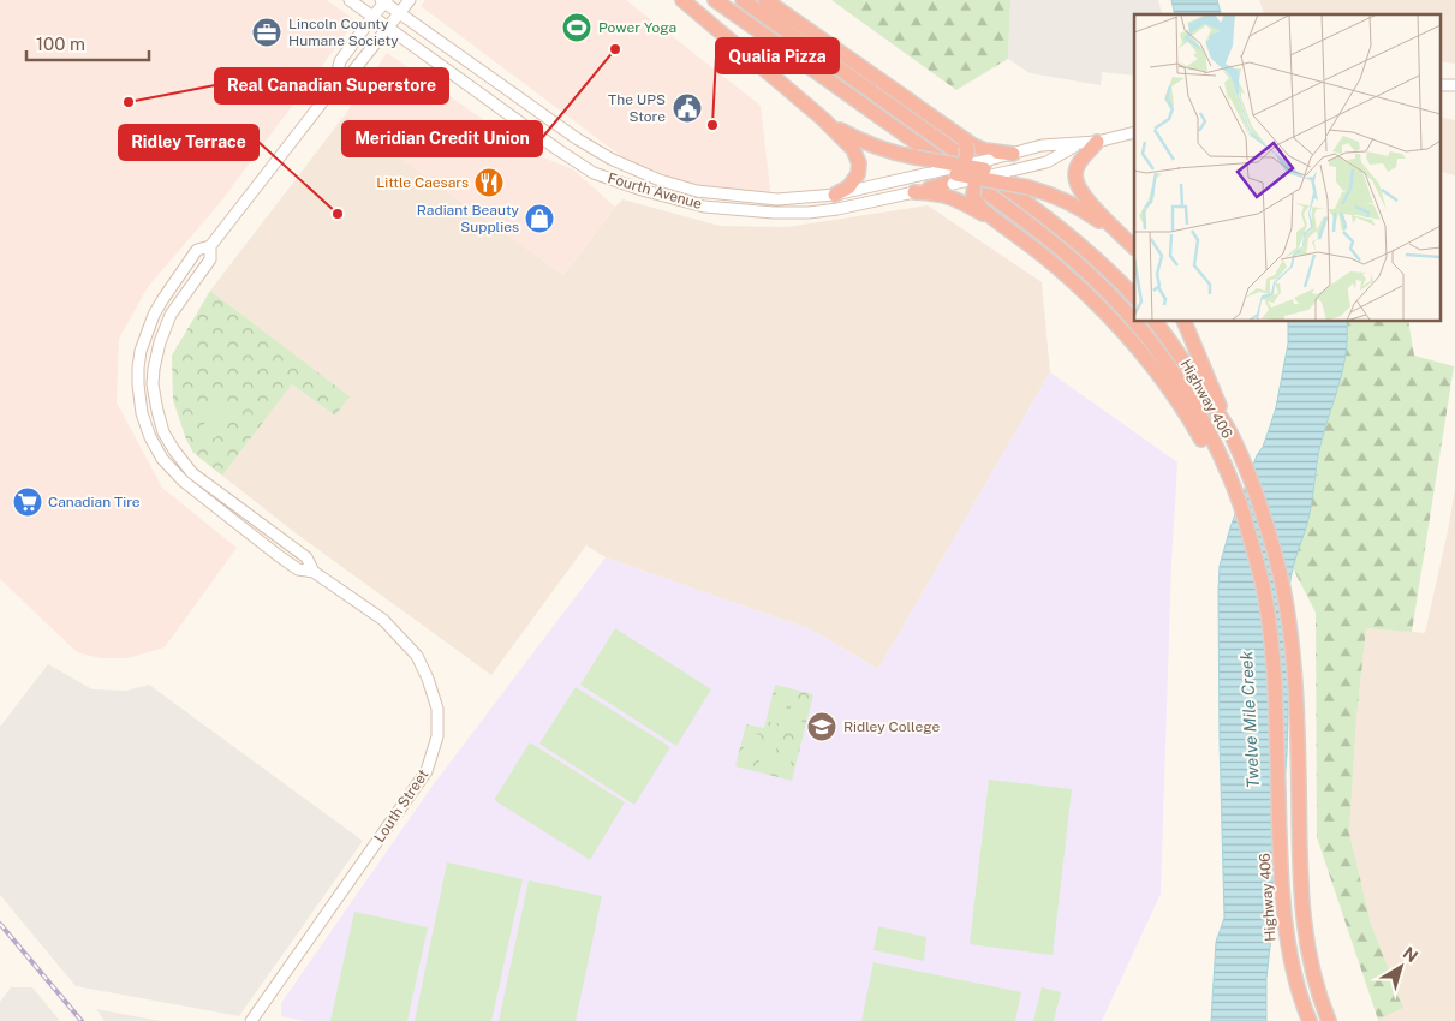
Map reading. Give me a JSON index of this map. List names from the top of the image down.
{
  "streets": {
    "highway": ["Highway 406"],
    "main road": ["Fourth Avenue", "Louth Street"]
  },
  "crossings": [
    ["Fourth Avenue", "Louth Street"]
  ],
  "water": ["Twelve Mile Creek"],
  "places": {
    "sports": ["Power Yoga"],
    "office": ["Lincoln County Humane Society"],
    "other": [
      "Meridian Credit Union",
      "Real Canadian Superstore",
      "Qualia Pizza",
      "Ridley Terrace"
    ],
    "public building": ["The UPS Store"],
    "restaurant": ["Little Caesars"],
    "shop": ["Radiant Beauty Supplies"],
    "supermarket": ["Canadian Tire"],
    "school or university": ["Ridley College"]
  },
  "scale_bar": "100 m",
  "north": "top right"
}
